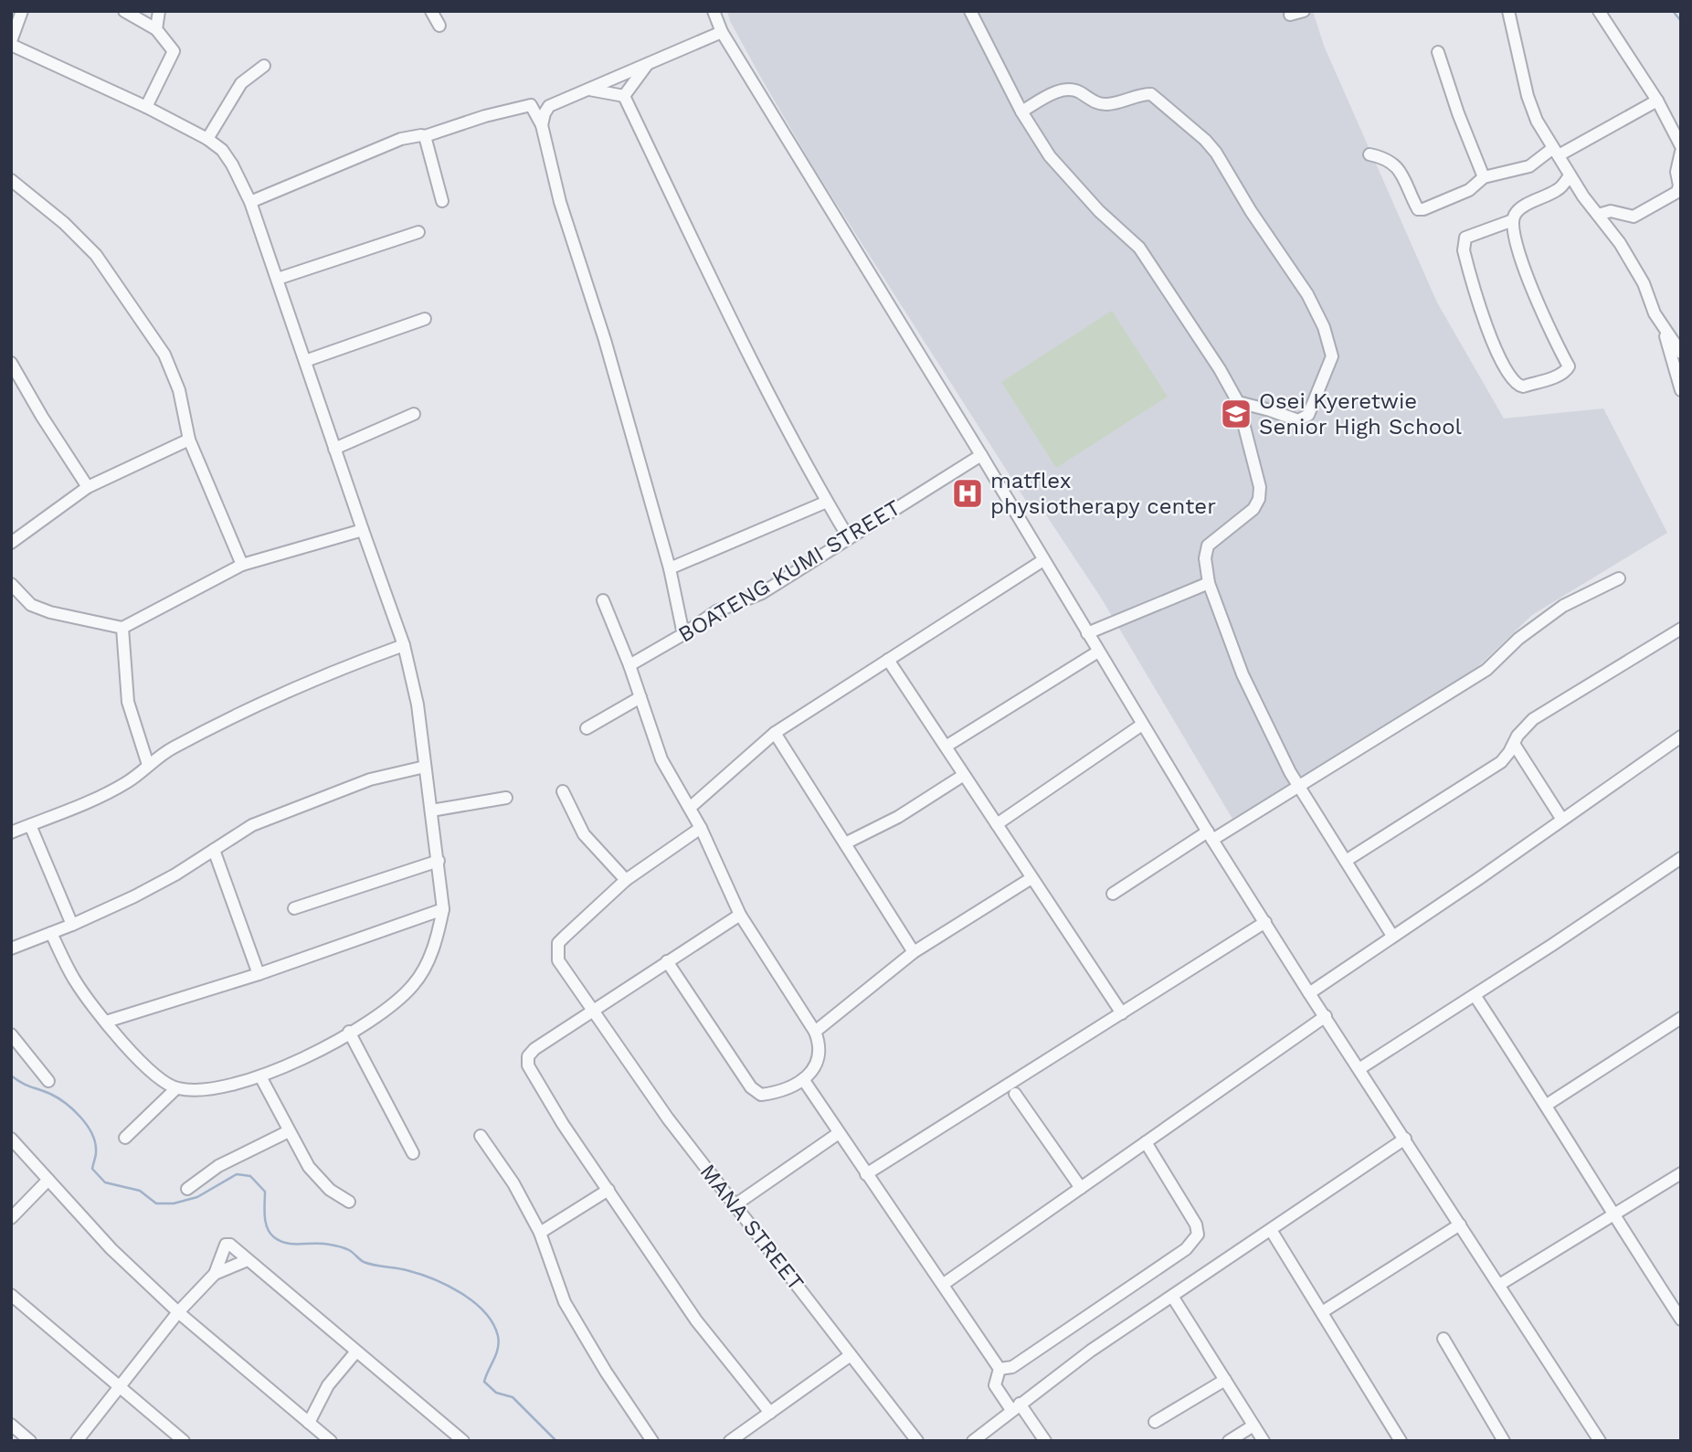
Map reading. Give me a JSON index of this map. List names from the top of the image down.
{
  "streets": {
    "street": ["BOATENG KUMI STREET", "MANA STREET"]
  },
  "places": {
    "school or university": ["Osei Kyeretwie Senior High School"],
    "hospital": ["matflex physiotherapy center"]
  }
}
